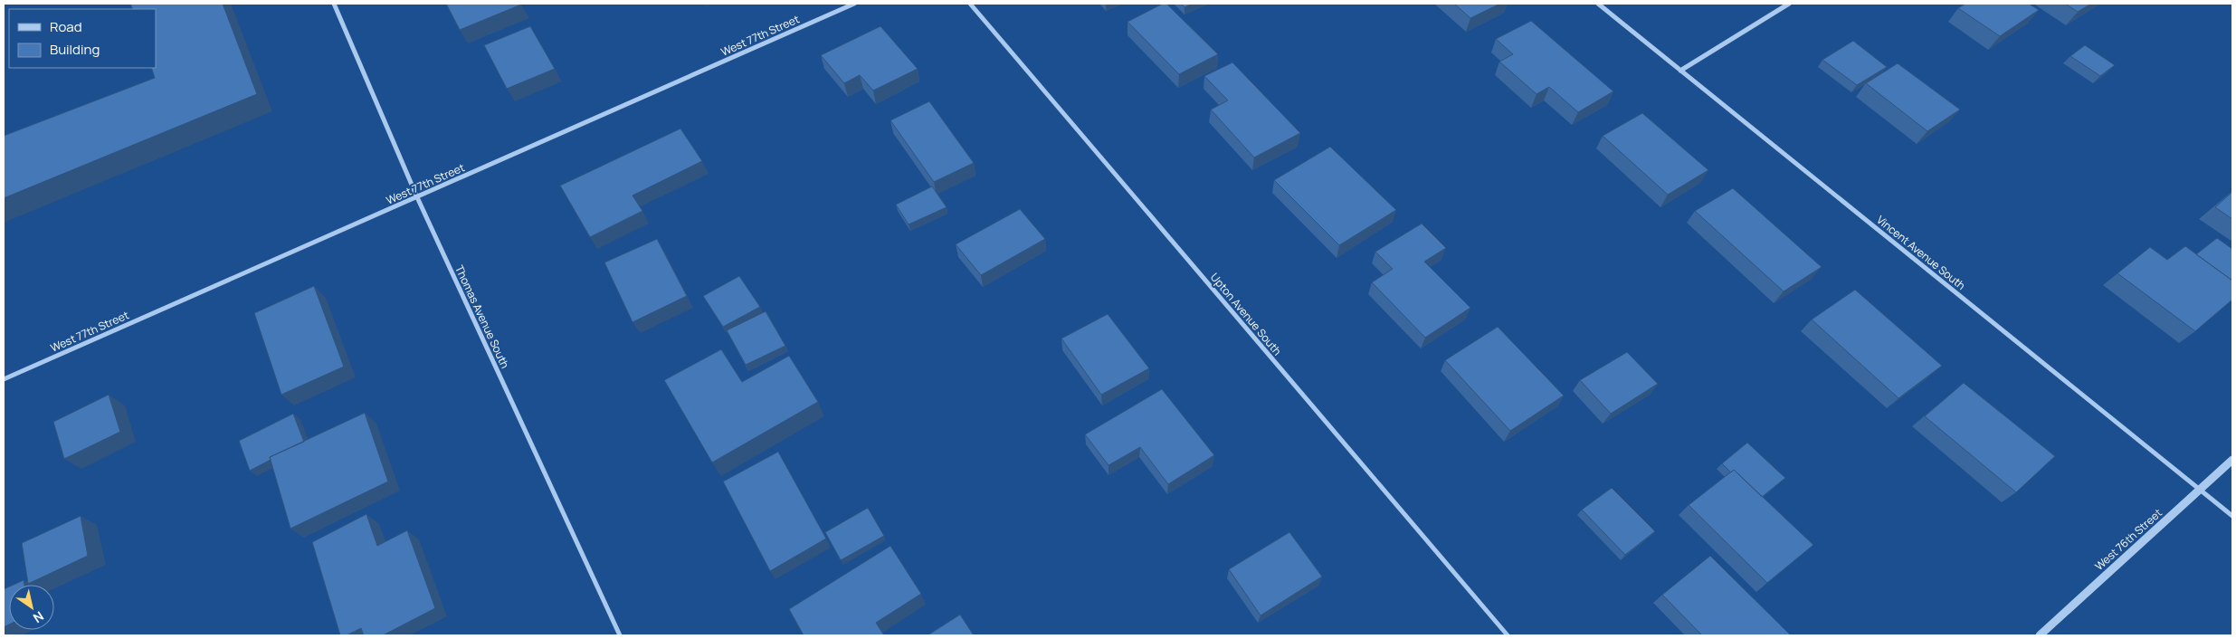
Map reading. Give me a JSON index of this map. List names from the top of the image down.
{
  "streets": {
    "street": [
      "West 77th Street",
      "Vincent Avenue South",
      "Upton Avenue South",
      "Thomas Avenue South",
      "West 76th Street"
    ]
  },
  "crossings": [
    ["West 77th Street", "Thomas Avenue South"],
    ["Vincent Avenue South", "West 76th Street"]
  ],
  "legend": ["Road", "Building"],
  "north": "bottom right"
}
